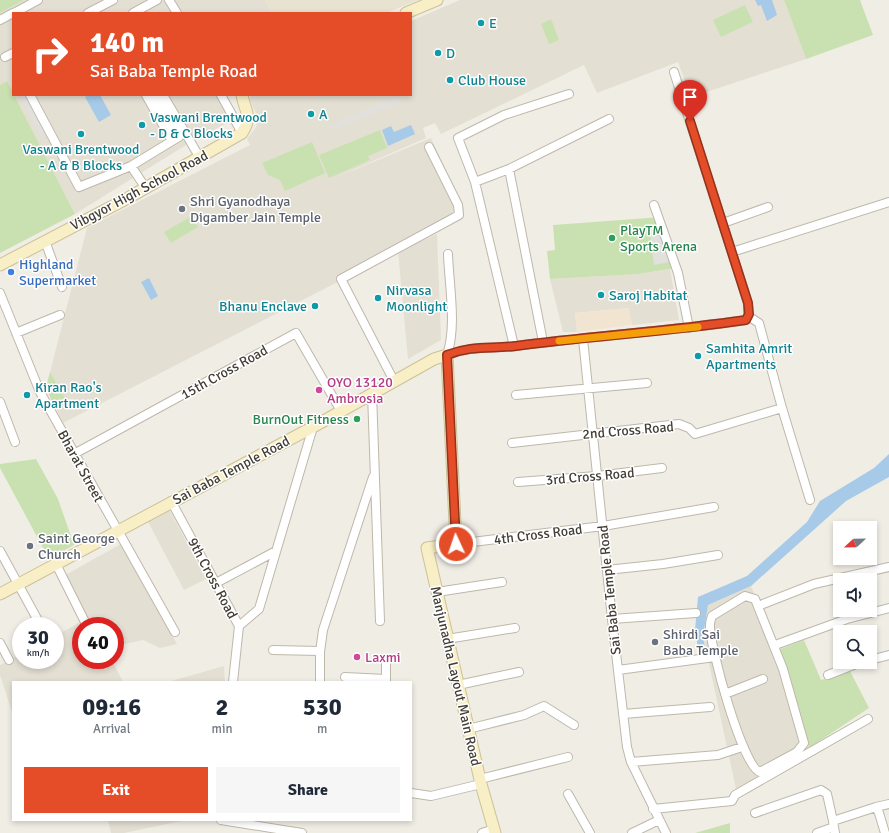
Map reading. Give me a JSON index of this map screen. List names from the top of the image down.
{
  "streets": {
    "street": [
      "Vibgyor High School Road",
      "15th Cross Road",
      "2nd Cross Road",
      "Bharat Street",
      "Sai Baba Temple Road",
      "3rd Cross Road",
      "4th Cross Road",
      "9th Cross Road",
      "Manjunadha Layout Main Road"
    ]
  },
  "crossings": [
    ["15th Cross Road", "Bharat Street"],
    ["15th Cross Road", "Sai Baba Temple Road"],
    ["2nd Cross Road", "Sai Baba Temple Road"],
    ["Bharat Street", "Sai Baba Temple Road"],
    ["Sai Baba Temple Road", "3rd Cross Road"],
    ["Sai Baba Temple Road", "4th Cross Road"],
    ["Sai Baba Temple Road", "9th Cross Road"],
    ["4th Cross Road", "Manjunadha Layout Main Road"]
  ],
  "places": [
    "E",
    "D",
    "Club House",
    "A",
    "Vaswani Brentwood - D & C Blocks",
    "Vaswani Brentwood - A & B Blocks",
    "Shri Gyanodhaya Digamber Jain Temple",
    "PlayTM Sports Arena",
    "Highland Supermarket",
    "Saroj Habitat",
    "Nirvasa Moonlight",
    "Bhanu Enclave",
    "Samhita Amrit Apartments",
    "OYO 13120 Ambrosia",
    "Kiran Rao's Apartment",
    "BurnOut Fitness",
    "Saint George Church",
    "Shirdi Sai Baba Temple",
    "Laxmi"
  ],
  "north": "left",
  "page": {
    "turn": ["140 m", "Sai Baba Temple Road"],
    "speed": "30 km/h",
    "limit": "40",
    "eta": [
      "09:16",
      "Arrival",
      "2",
      "min",
      "530",
      "m"
    ],
    "buttons": ["Exit", "Share"]
  }
}
